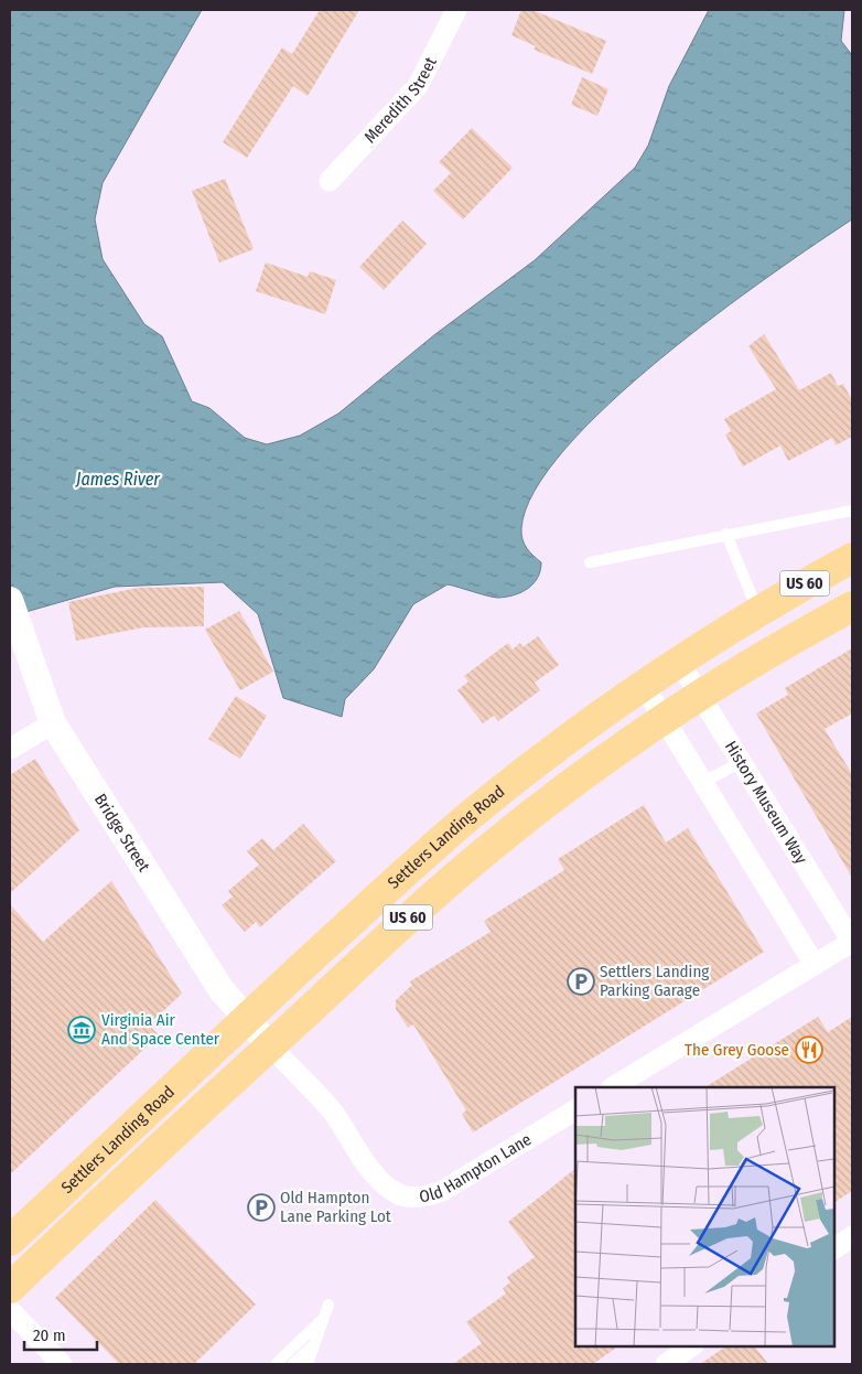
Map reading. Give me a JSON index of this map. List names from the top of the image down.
{
  "streets": {
    "main road": ["US 60", "Settlers Landing Road"],
    "street": [
      "Meredith Street",
      "History Museum Way",
      "Bridge Street",
      "Old Hampton Lane"
    ]
  },
  "crossings": [
    ["US 60", "History Museum Way"],
    ["US 60", "Bridge Street"],
    ["US 60", "Old Hampton Lane"],
    ["History Museum Way", "Settlers Landing Road"],
    ["Bridge Street", "Settlers Landing Road"],
    ["Bridge Street", "Old Hampton Lane"]
  ],
  "water": ["James River"],
  "places": {
    "parking": ["Settlers Landing Parking Garage", "Old Hampton Lane Parking Lot"],
    "museum": ["Virginia Air And Space Center"],
    "restaurant": ["The Grey Goose"]
  },
  "scale_bar": "20 m"
}
